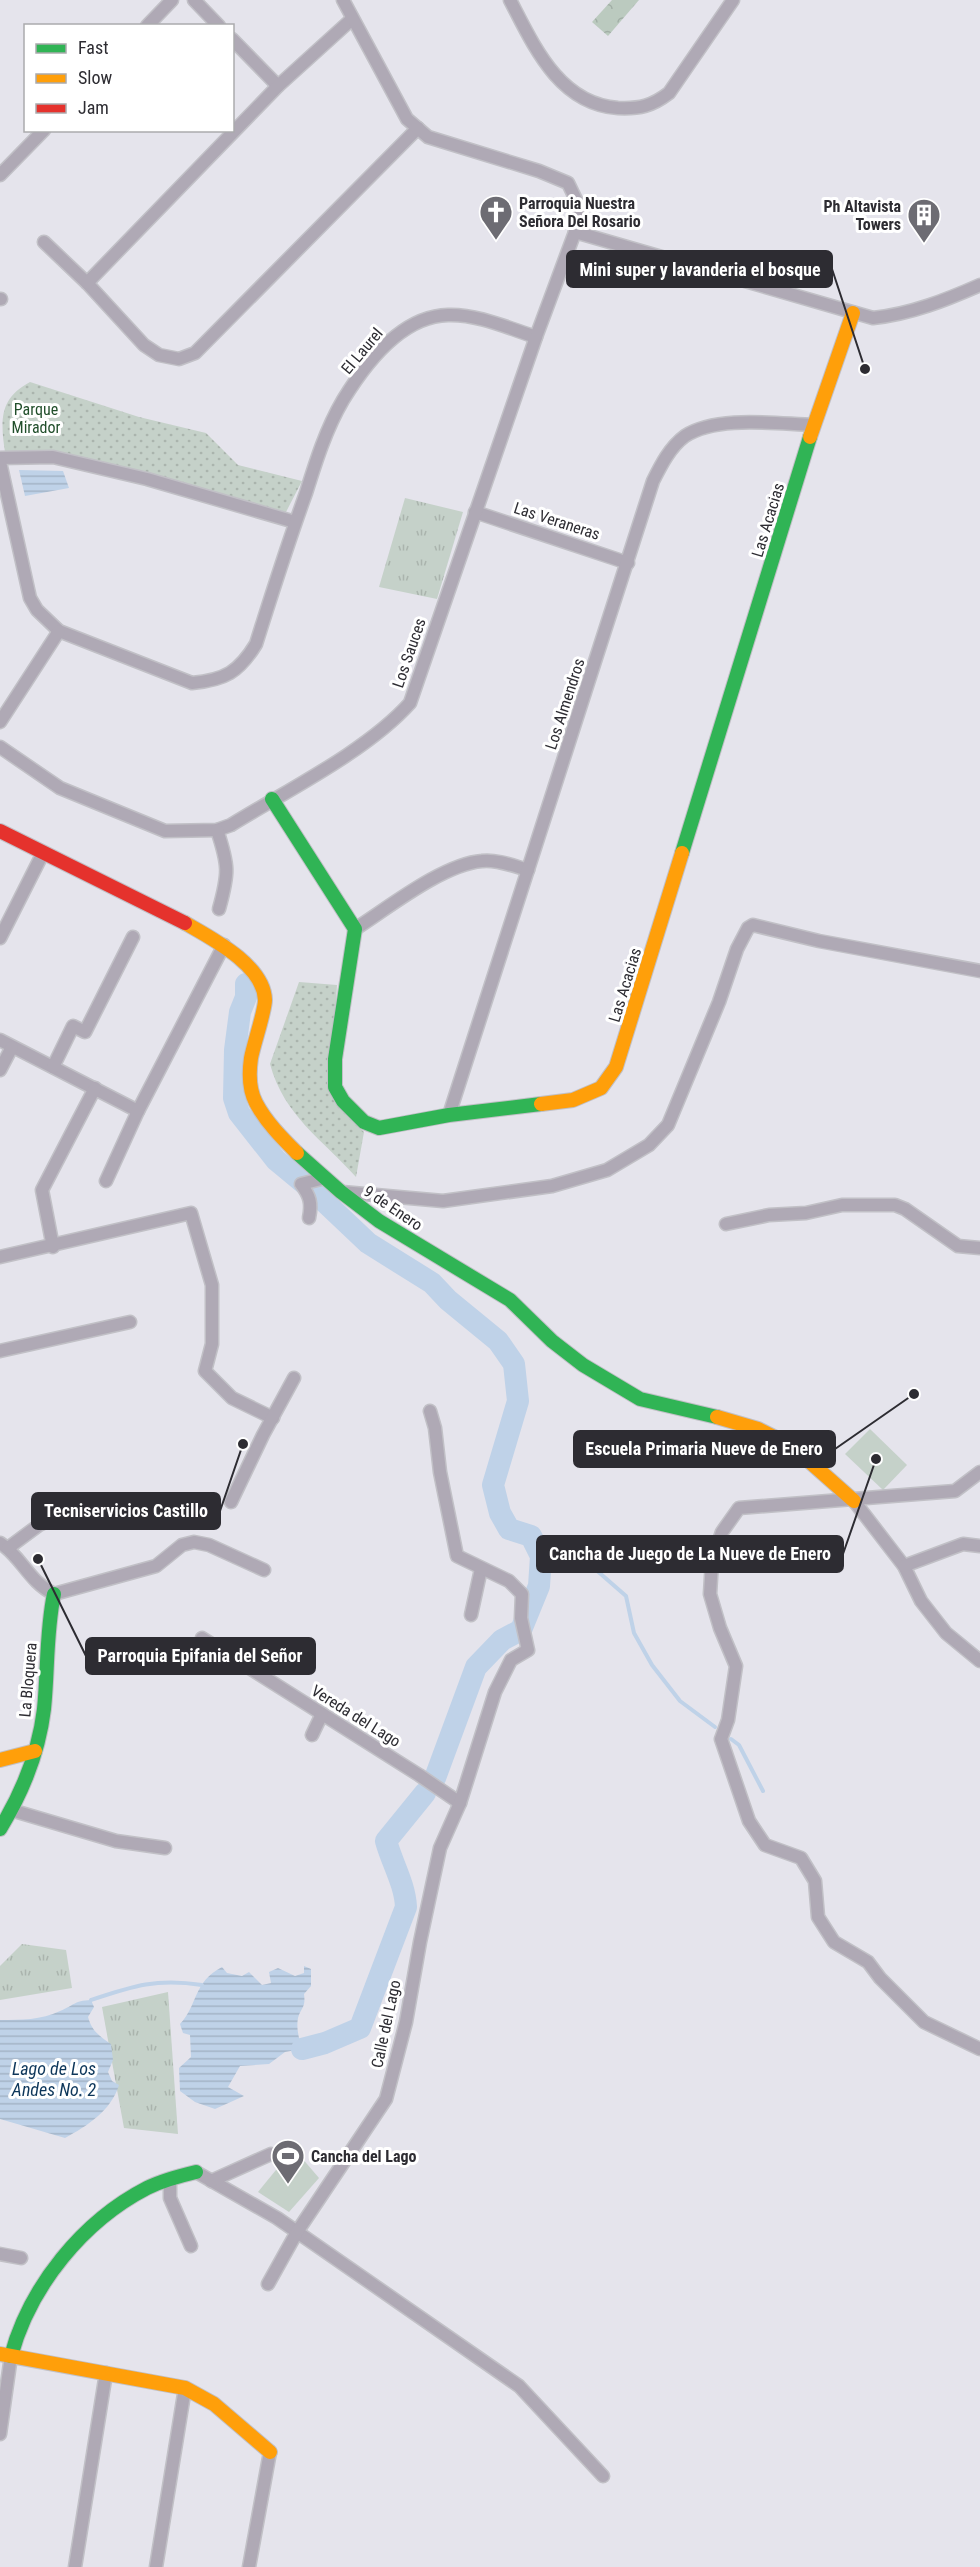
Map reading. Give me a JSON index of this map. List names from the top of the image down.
{
  "streets": {
    "street": [
      "El Laurel",
      "Las Acacias",
      "Las Veraneras",
      "Los Sauces",
      "Los Almendros",
      "9 de Enero",
      "La Bloquera",
      "Vereda del Lago",
      "Calle del Lago"
    ]
  },
  "crossings": [
    ["El Laurel", "Los Sauces"],
    ["Las Acacias", "Los Almendros"],
    ["Las Veraneras", "Los Sauces"],
    ["Las Veraneras", "Los Almendros"],
    ["Vereda del Lago", "Calle del Lago"]
  ],
  "water": ["Lago de Los Andes No. 2"],
  "parks": ["Parque Mirador"],
  "places": {
    "church": ["Parroquia Nuestra Señora Del Rosario"],
    "building": ["Ph Altavista Towers"],
    "other": [
      "Mini super y lavanderia el bosque",
      "Escuela Primaria Nueve de Enero",
      "Tecniservicios Castillo",
      "Cancha de Juego de La Nueve de Enero",
      "Parroquia Epifania del Señor"
    ],
    "sports": ["Cancha del Lago"]
  },
  "legend": ["Fast", "Slow", "Jam"]
}
